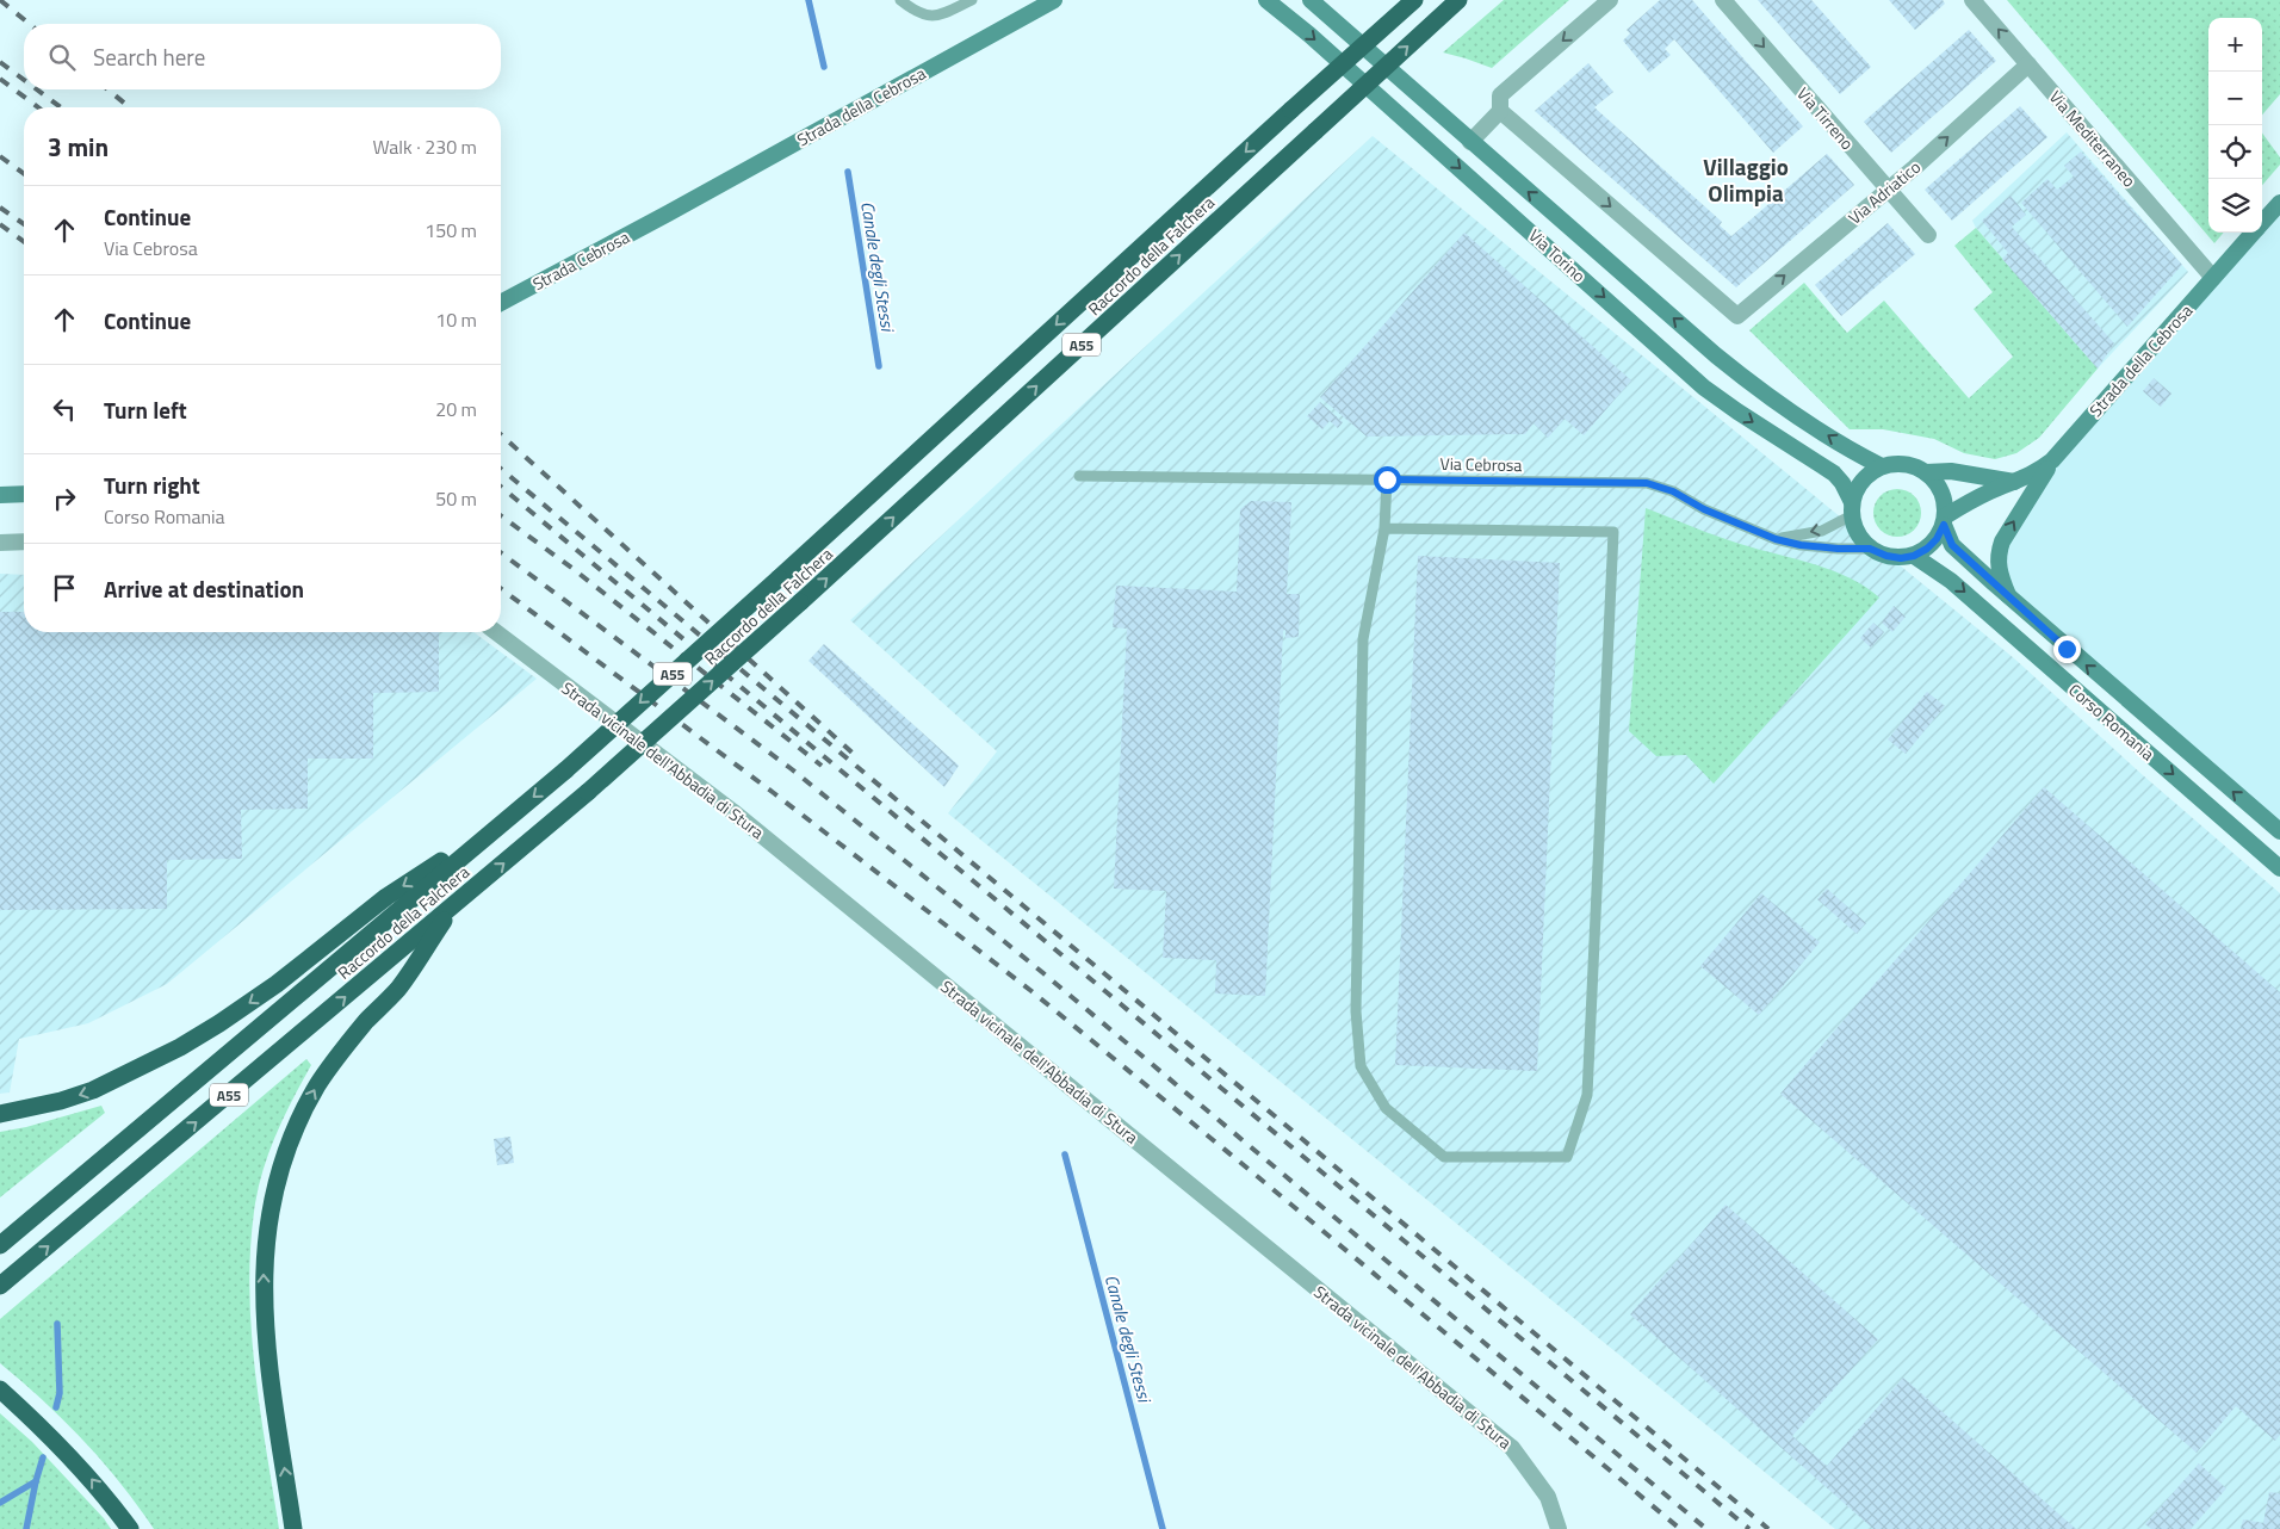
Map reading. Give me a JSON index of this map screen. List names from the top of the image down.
{
  "streets": {
    "highway": ["Raccordo della Falchera", "A55"],
    "main road": [
      "Strada della Cebrosa",
      "Via Torino",
      "Strada Cebrosa",
      "Corso Romania"
    ],
    "street": [
      "Via Tirreno",
      "Via Mediterraneo",
      "Via Adriatico",
      "Strada vicinale dell'Abbadia di Stura"
    ],
    "lane": ["Via Cebrosa"]
  },
  "crossings": [
    ["Strada della Cebrosa", "Via Mediterraneo"],
    ["Strada della Cebrosa", "Via Torino"],
    ["Strada della Cebrosa", "Strada Cebrosa"],
    ["Strada della Cebrosa", "Via Cebrosa"],
    ["Strada della Cebrosa", "Corso Romania"],
    ["Via Tirreno", "Via Adriatico"],
    ["Via Mediterraneo", "Via Adriatico"],
    ["Raccordo della Falchera", "A55"],
    ["Via Torino", "Via Cebrosa"],
    ["Via Torino", "Corso Romania"],
    ["Via Cebrosa", "Corso Romania"]
  ],
  "one_way": ["Via Tirreno"],
  "districts": ["Villaggio Olimpia"],
  "water": ["Canale degli Stessi"],
  "page": {
    "map_buttons": ["+", "−"],
    "search": "Search here",
    "heading": ["3 min", "Walk · 230 m"],
    "list": [
      ["Continue", "Via Cebrosa", "150 m"],
      ["Continue", "10 m"],
      ["Turn left", "20 m"],
      ["Turn right", "Corso Romania", "50 m"],
      "Arrive at destination"
    ]
  }
}
